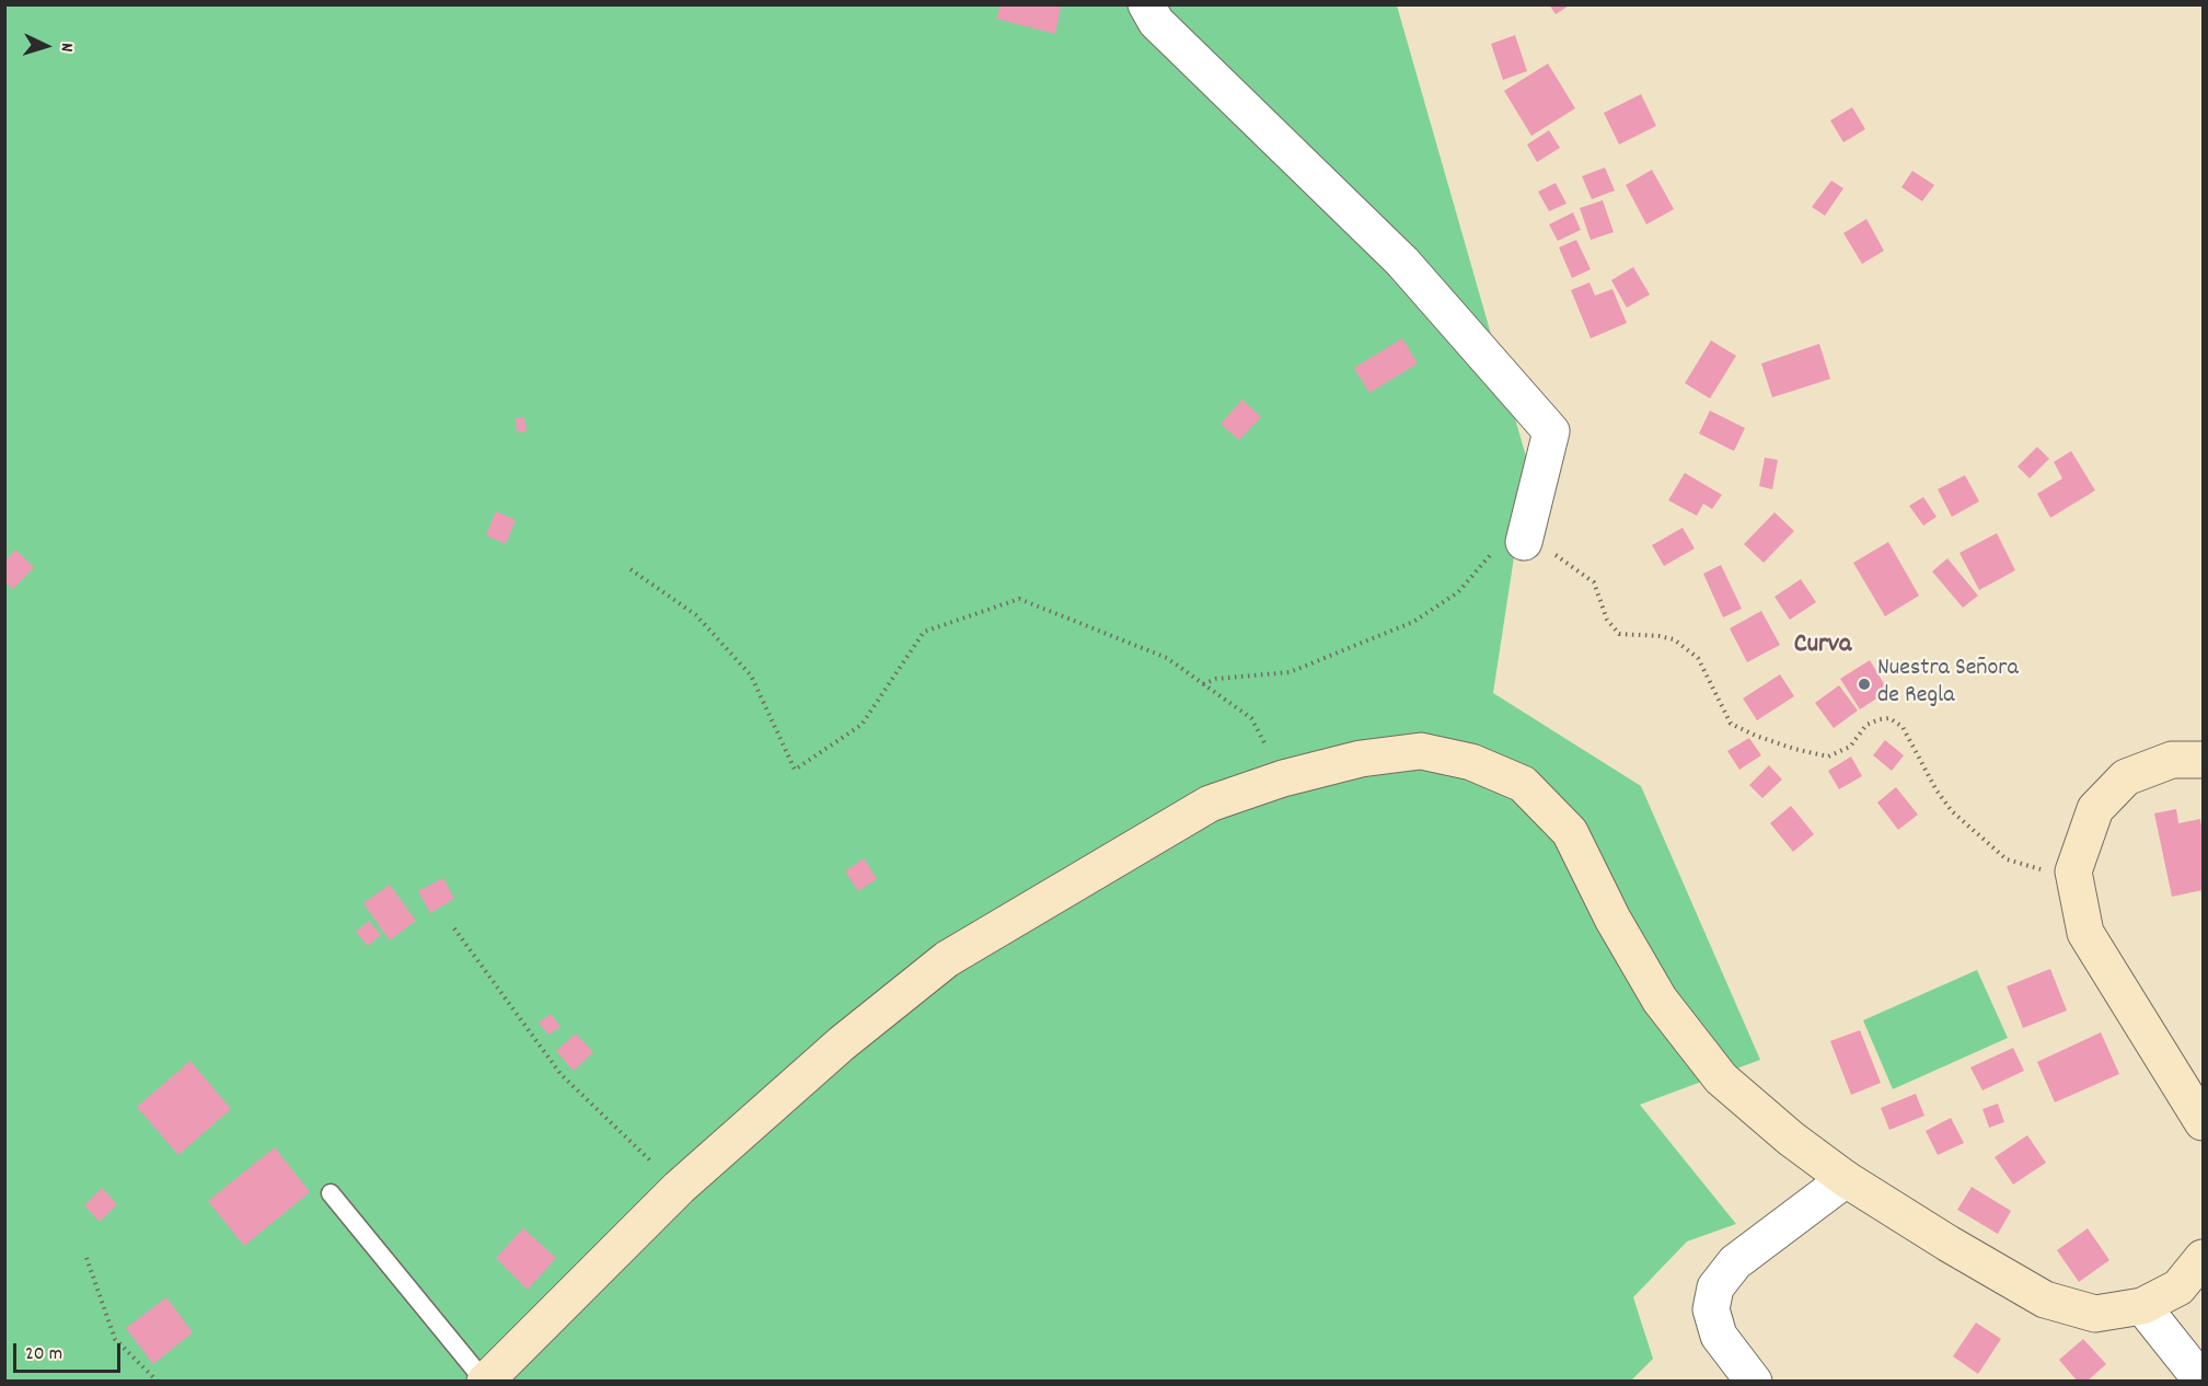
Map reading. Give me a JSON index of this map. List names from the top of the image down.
{
  "districts": ["Curva"],
  "places": ["Nuestra Señora de Regla"],
  "scale_bar": "20 m",
  "north": "right"
}
